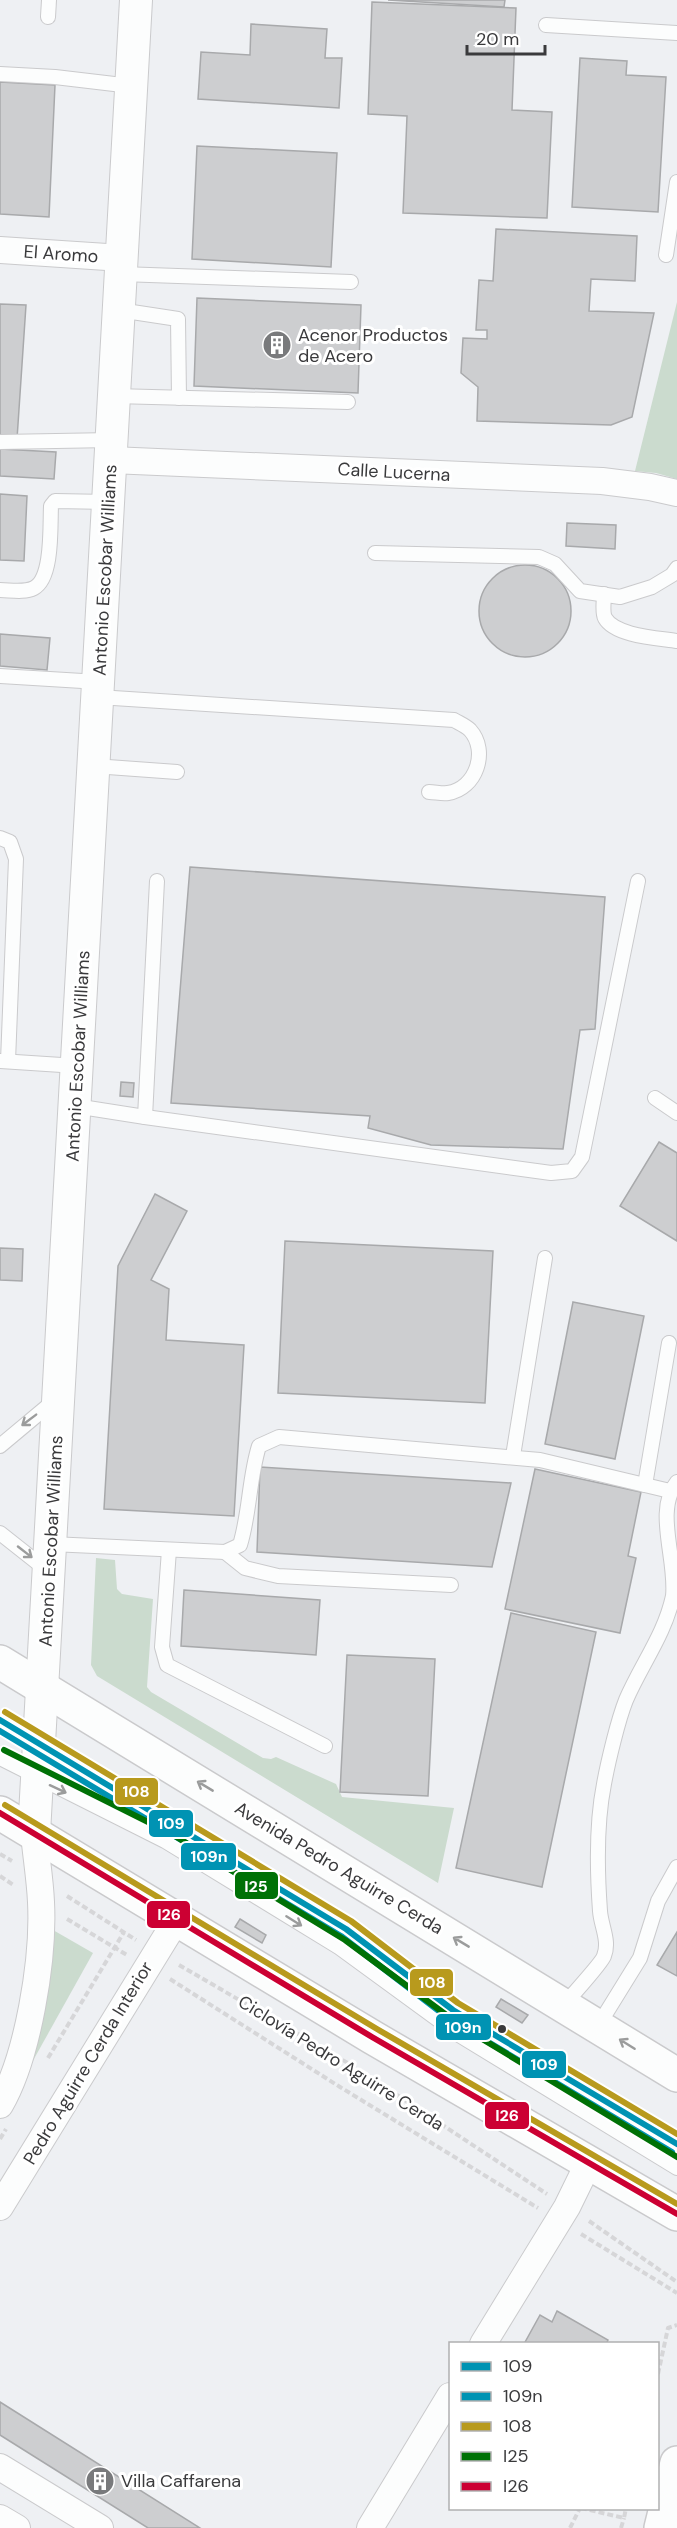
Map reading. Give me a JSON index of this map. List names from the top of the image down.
{
  "streets": {
    "main road": ["Avenida Pedro Aguirre Cerda"],
    "street": [
      "El Aromo",
      "Calle Lucerna",
      "Antonio Escobar Williams",
      "Pedro Aguirre Cerda Interior"
    ],
    "path": ["Ciclovía Pedro Aguirre Cerda"]
  },
  "crossings": [
    ["El Aromo", "Antonio Escobar Williams"],
    ["Calle Lucerna", "Antonio Escobar Williams"],
    ["Antonio Escobar Williams", "Avenida Pedro Aguirre Cerda"],
    ["Antonio Escobar Williams", "Ciclovía Pedro Aguirre Cerda"],
    ["Pedro Aguirre Cerda Interior", "Ciclovía Pedro Aguirre Cerda"]
  ],
  "places": {
    "building": ["Acenor Productos de Acero", "Villa Caffarena"]
  },
  "lines": [
    "transit line 108",
    "transit line 109",
    "transit line 109n",
    "transit line I25",
    "transit line I26"
  ],
  "legend": [
    "109",
    "109n",
    "108",
    "I25",
    "I26"
  ],
  "scale_bar": "20 m"
}
